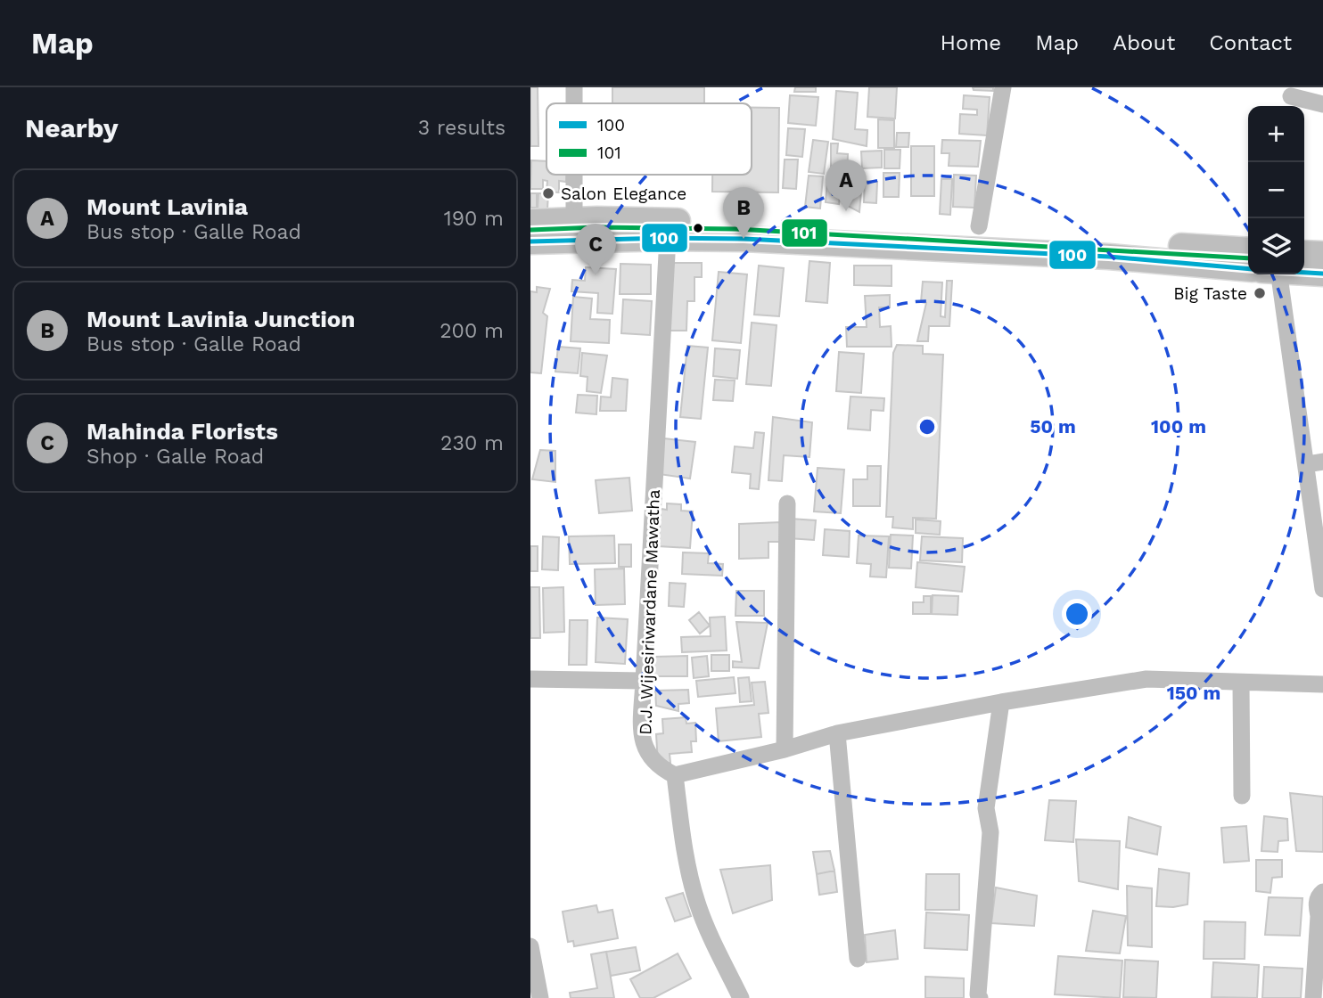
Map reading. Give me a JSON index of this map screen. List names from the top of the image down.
{
  "streets": {
    "street": ["D.J. Wijesiriwardane Mawatha"]
  },
  "places": ["Salon Elegance", "Big Taste"],
  "lines": ["transit line 101", "transit line 100"],
  "legend": ["100", "101"],
  "page": {
    "header": "Map",
    "nav": [
      "Home",
      "Map",
      "About",
      "Contact"
    ],
    "heading": ["Nearby", "3 results"],
    "map_buttons": ["+", "−"],
    "pins": ["A", "B", "C"],
    "list": [
      {
        "mark": "A",
        "name": "Mount Lavinia",
        "note": "Bus stop · Galle Road",
        "value": "190 m"
      },
      {
        "mark": "B",
        "name": "Mount Lavinia Junction",
        "note": "Bus stop · Galle Road",
        "value": "200 m"
      },
      {
        "mark": "C",
        "name": "Mahinda Florists",
        "note": "Shop · Galle Road",
        "value": "230 m"
      }
    ]
  },
  "rings": ["50 m", "100 m", "150 m"]
}
